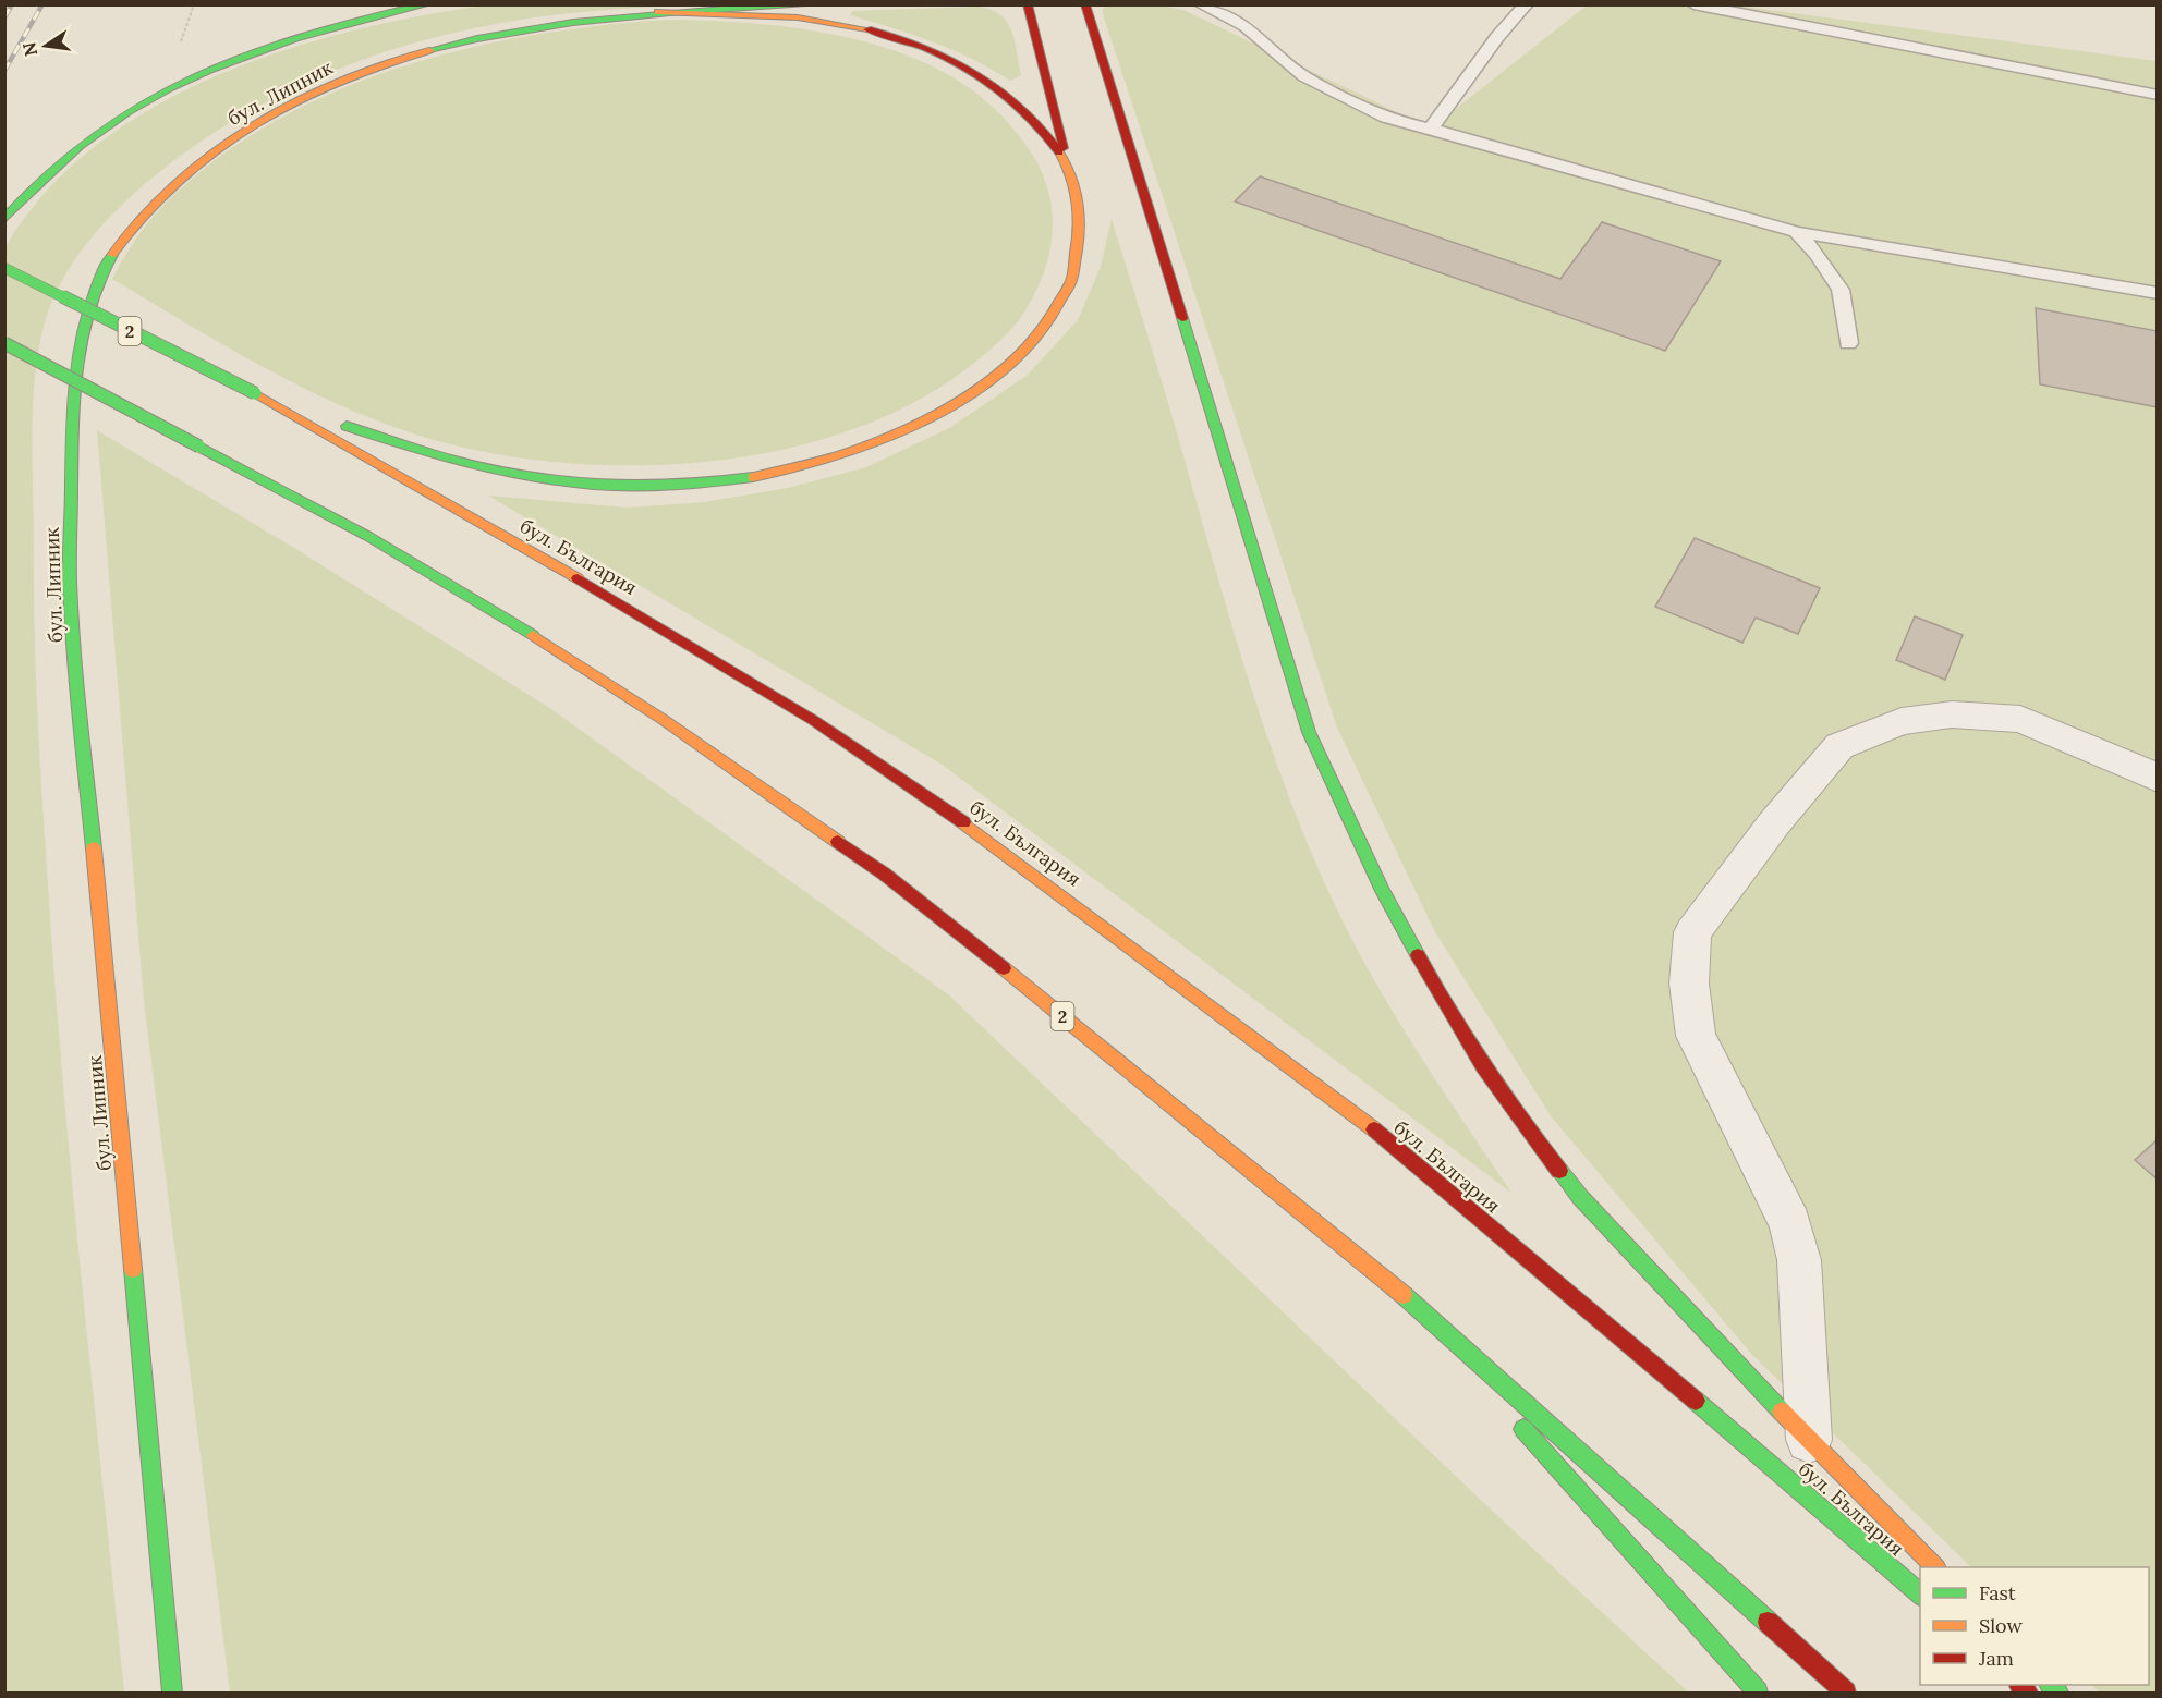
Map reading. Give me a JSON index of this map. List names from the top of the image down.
{
  "streets": {
    "main road": ["бул. Липник", "2", "бул. България"]
  },
  "legend": ["Fast", "Slow", "Jam"],
  "north": "left"
}
